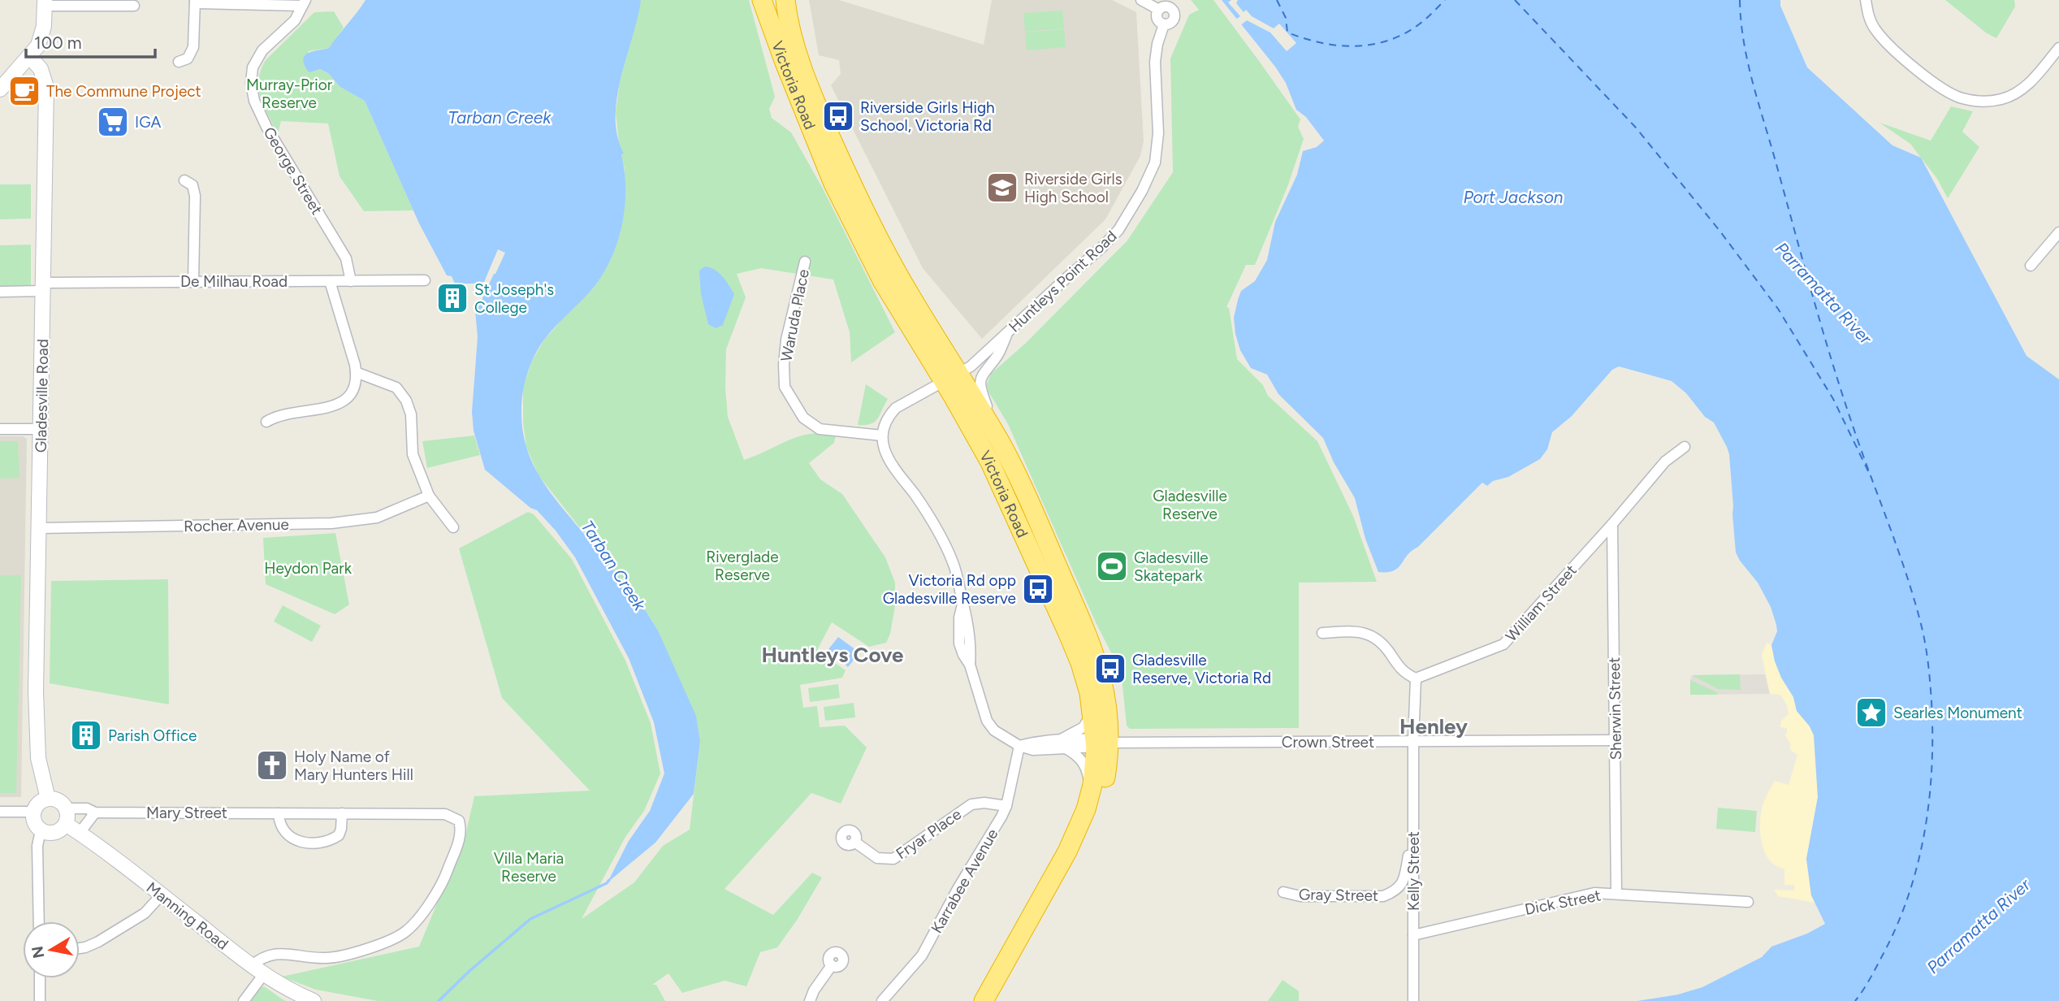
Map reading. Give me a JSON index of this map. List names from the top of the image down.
{
  "streets": {
    "highway": ["Victoria Road"],
    "street": [
      "George Street",
      "De Milhau Road",
      "Huntleys Point Road",
      "Waruda Place",
      "Gladesville Road",
      "Rocher Avenue",
      "William Street",
      "Sherwin Street",
      "Crown Street",
      "Mary Street",
      "Fryar Place",
      "Kelly Street",
      "Karrabee Avenue",
      "Gray Street",
      "Dick Street",
      "Manning Road"
    ]
  },
  "crossings": [
    ["Victoria Road", "Huntleys Point Road"],
    ["Victoria Road", "Crown Street"],
    ["George Street", "De Milhau Road"],
    ["De Milhau Road", "Gladesville Road"],
    ["Huntleys Point Road", "Waruda Place"],
    ["Gladesville Road", "Rocher Avenue"],
    ["Gladesville Road", "Mary Street"],
    ["Gladesville Road", "Manning Road"],
    ["William Street", "Sherwin Street"],
    ["Sherwin Street", "Crown Street"],
    ["Sherwin Street", "Dick Street"],
    ["Crown Street", "Kelly Street"],
    ["Mary Street", "Manning Road"],
    ["Fryar Place", "Karrabee Avenue"],
    ["Kelly Street", "Gray Street"],
    ["Kelly Street", "Dick Street"]
  ],
  "districts": ["Huntleys Cove", "Henley"],
  "water": ["Tarban Creek", "Port Jackson", "Parramatta River"],
  "parks": [
    "Murray-Prior Reserve",
    "Gladesville Reserve",
    "Riverglade Reserve",
    "Heydon Park",
    "Villa Maria Reserve"
  ],
  "places": {
    "cafe": ["The Commune Project"],
    "bus stop": ["Riverside Girls High School, Victoria Rd", "Victoria Rd opp Gladesville Reserve", "Gladesville Reserve, Victoria Rd"],
    "supermarket": ["IGA"],
    "school or university": ["Riverside Girls High School"],
    "building": ["St Joseph's College", "Parish Office"],
    "sports": ["Gladesville Skatepark"],
    "place": ["Searles Monument"],
    "church": ["Holy Name of Mary Hunters Hill"]
  },
  "scale_bar": "100 m",
  "north": "left"
}
